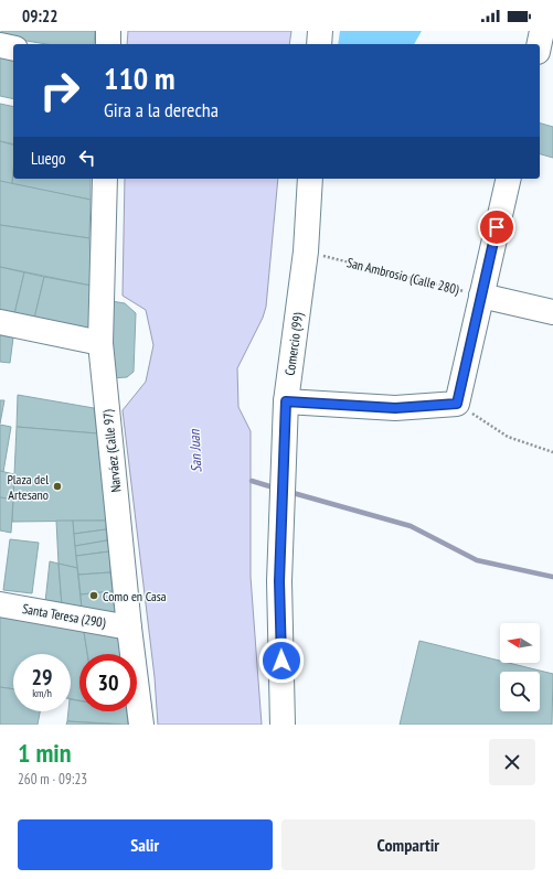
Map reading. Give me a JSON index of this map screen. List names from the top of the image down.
{
  "streets": {
    "street": ["Comercio (99)", "Narváez (Calle 97)", "Santa Teresa (290)"],
    "path": ["San Ambrosio (Calle 280)"]
  },
  "crossings": [
    ["San Ambrosio (Calle 280)", "Comercio (99)"],
    ["Narváez (Calle 97)", "Santa Teresa (290)"]
  ],
  "water": ["San Juan"],
  "places": ["Plaza del Artesano", "Como en Casa"],
  "north": "left",
  "page": {
    "status": "09:22",
    "turn": ["110 m", "Gira a la derecha"],
    "then": "Luego",
    "speed": "29 km/h",
    "limit": "30",
    "heading": ["1 min", "260 m · 09:23"],
    "buttons": ["Salir", "Compartir"]
  }
}
